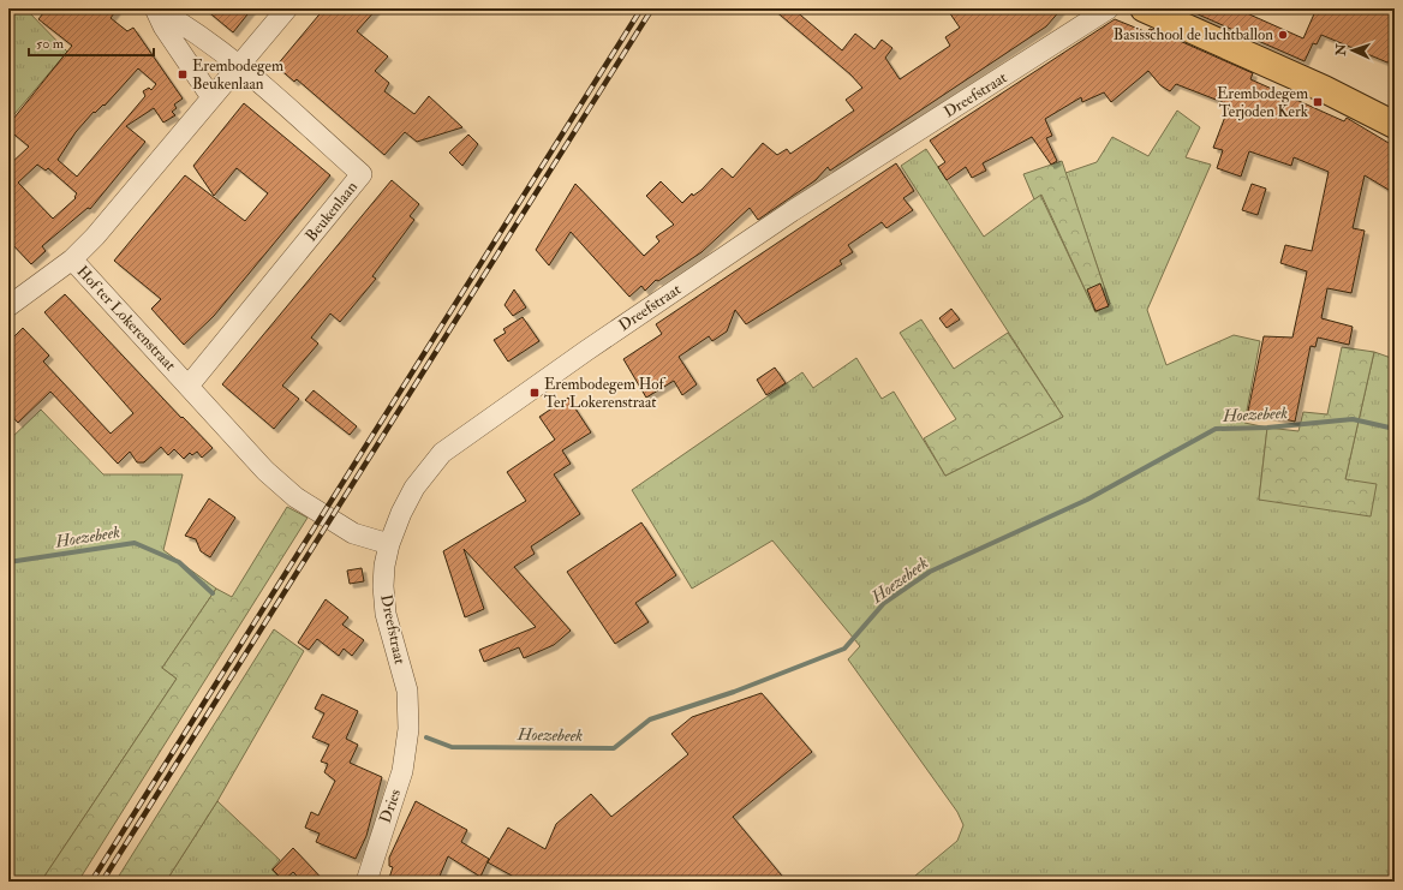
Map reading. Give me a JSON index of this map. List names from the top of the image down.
{
  "streets": {
    "street": [
      "Dreefstraat",
      "Beukenlaan",
      "Hof ter Lokerenstraat",
      "Dries"
    ]
  },
  "crossings": [
    ["Dreefstraat", "Hof ter Lokerenstraat"],
    ["Dreefstraat", "Dries"],
    ["Beukenlaan", "Hof ter Lokerenstraat"]
  ],
  "water": ["Hoezebeek"],
  "places": {
    "other": ["Basisschool de luchtballon"],
    "transit": ["Erembodegem Beukenlaan", "Erembodegem Terjoden Kerk", "Erembodegem Hof Ter Lokerenstraat"]
  },
  "scale_bar": "50 m",
  "north": "left"
}
